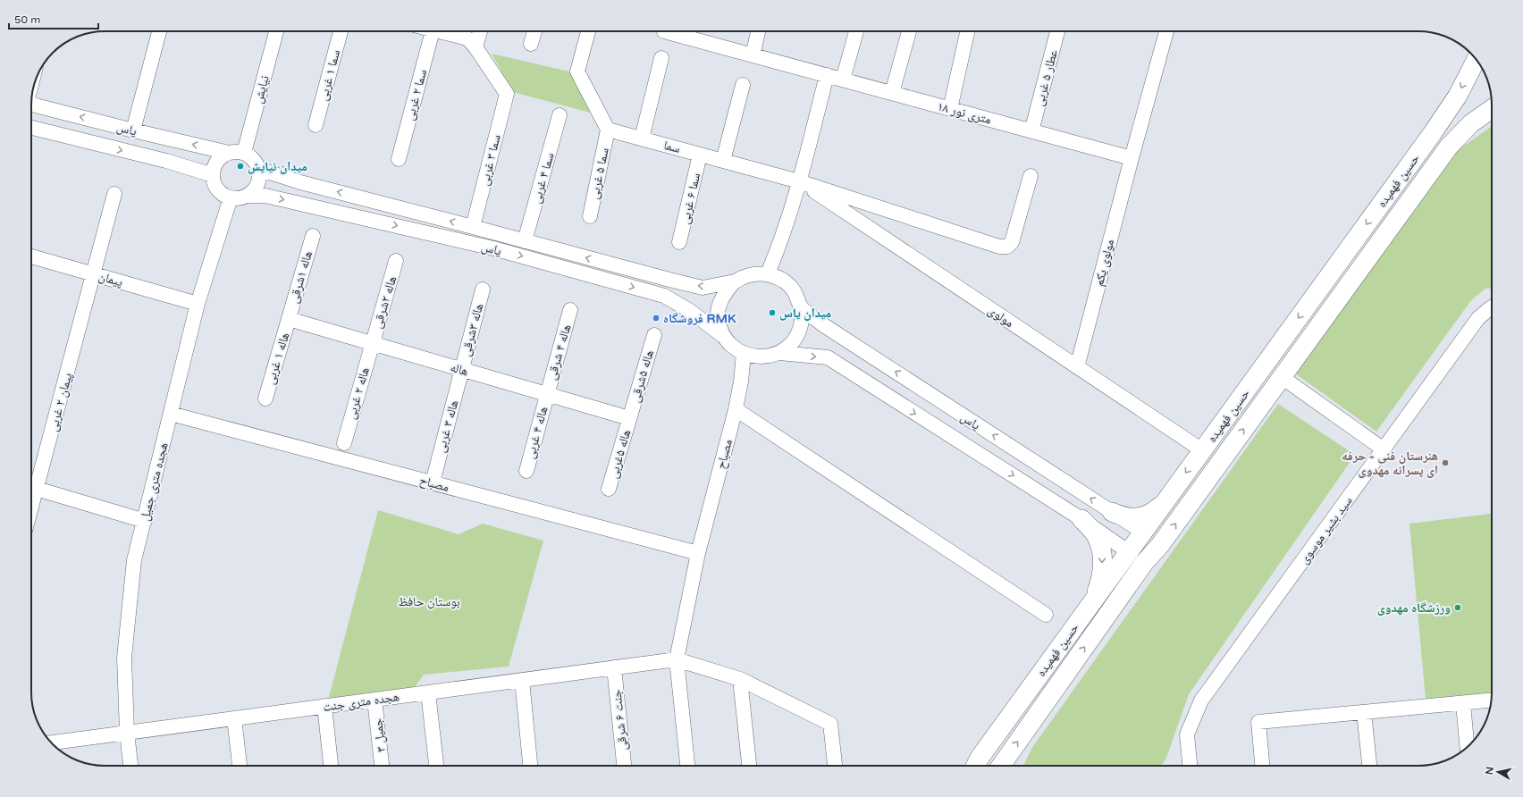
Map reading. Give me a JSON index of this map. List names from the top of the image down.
{
  "streets": {
    "main road": ["حسین فهمیده"],
    "street": [
      "سما ۱ غربی",
      "عطار ۵ غربی",
      "نیایش",
      "سما ۲ غربی",
      "۱۸ متری نور",
      "یاس",
      "سما",
      "سما ۳ غربی",
      "سما ۵ غربی",
      "سما ۴ غربی",
      "سما ۶ غربی",
      "مولوی یکم",
      "هاله ۱شرقی",
      "پیمان",
      "هاله ۲شرقی",
      "مولوی",
      "هاله ۳شرقی",
      "هاله ۴ شرقی",
      "هاله ۱ غربی",
      "هاله",
      "هاله ۵شرقی",
      "هاله ۲ غربی",
      "پیمان ۲ غربی",
      "هاله ۳ غربی",
      "هاله ۴ غربی",
      "هاله ۵غربی",
      "مصباح",
      "هجده متری جمیل",
      "سید بشیر موسوی",
      "هجده متری جنت",
      "جنت ۶ شرقی",
      "جمیل ۳"
    ]
  },
  "crossings": [
    ["عطار ۵ غربی", "۱۸ متری نور"],
    ["نیایش", "یاس"],
    ["نیایش", "هجده متری جمیل"],
    ["۱۸ متری نور", "مولوی یکم"],
    ["یاس", "سما ۳ غربی"],
    ["یاس", "سما ۴ غربی"],
    ["یاس", "حسین فهمیده"],
    ["یاس", "مصباح"],
    ["یاس", "هجده متری جمیل"],
    ["سما", "سما ۵ غربی"],
    ["سما", "سما ۶ غربی"],
    ["سما", "مولوی"],
    ["حسین فهمیده", "مولوی"],
    ["مولوی یکم", "مولوی"],
    ["هاله ۱شرقی", "هاله ۱ غربی"],
    ["هاله ۱شرقی", "هاله"],
    ["پیمان", "پیمان ۲ غربی"],
    ["پیمان", "هجده متری جمیل"],
    ["هاله ۲شرقی", "هاله"],
    ["هاله ۲شرقی", "هاله ۲ غربی"],
    ["هاله ۳شرقی", "هاله"],
    ["هاله ۳شرقی", "هاله ۳ غربی"],
    ["هاله ۴ شرقی", "هاله"],
    ["هاله ۴ شرقی", "هاله ۴ غربی"],
    ["هاله ۱ غربی", "هاله"],
    ["هاله", "هاله ۵شرقی"],
    ["هاله", "هاله ۲ غربی"],
    ["هاله", "هاله ۳ غربی"],
    ["هاله", "هاله ۴ غربی"],
    ["هاله", "هاله ۵غربی"],
    ["هاله ۵شرقی", "هاله ۵غربی"],
    ["هاله ۳ غربی", "مصباح"],
    ["مصباح", "هجده متری جمیل"],
    ["مصباح", "هجده متری جنت"],
    ["هجده متری جمیل", "هجده متری جنت"],
    ["هجده متری جنت", "جنت ۶ شرقی"],
    ["هجده متری جنت", "جمیل ۳"]
  ],
  "parks": ["بوستان حافظ"],
  "places": [
    "میدان نیایش",
    "میدان یاس",
    "فروشگاه RMK",
    "هنرستان فنی - حرفه ای پسرانه مهدوی",
    "ورزشگاه مهدوی"
  ],
  "scale_bar": "50 m",
  "north": "left"
}
